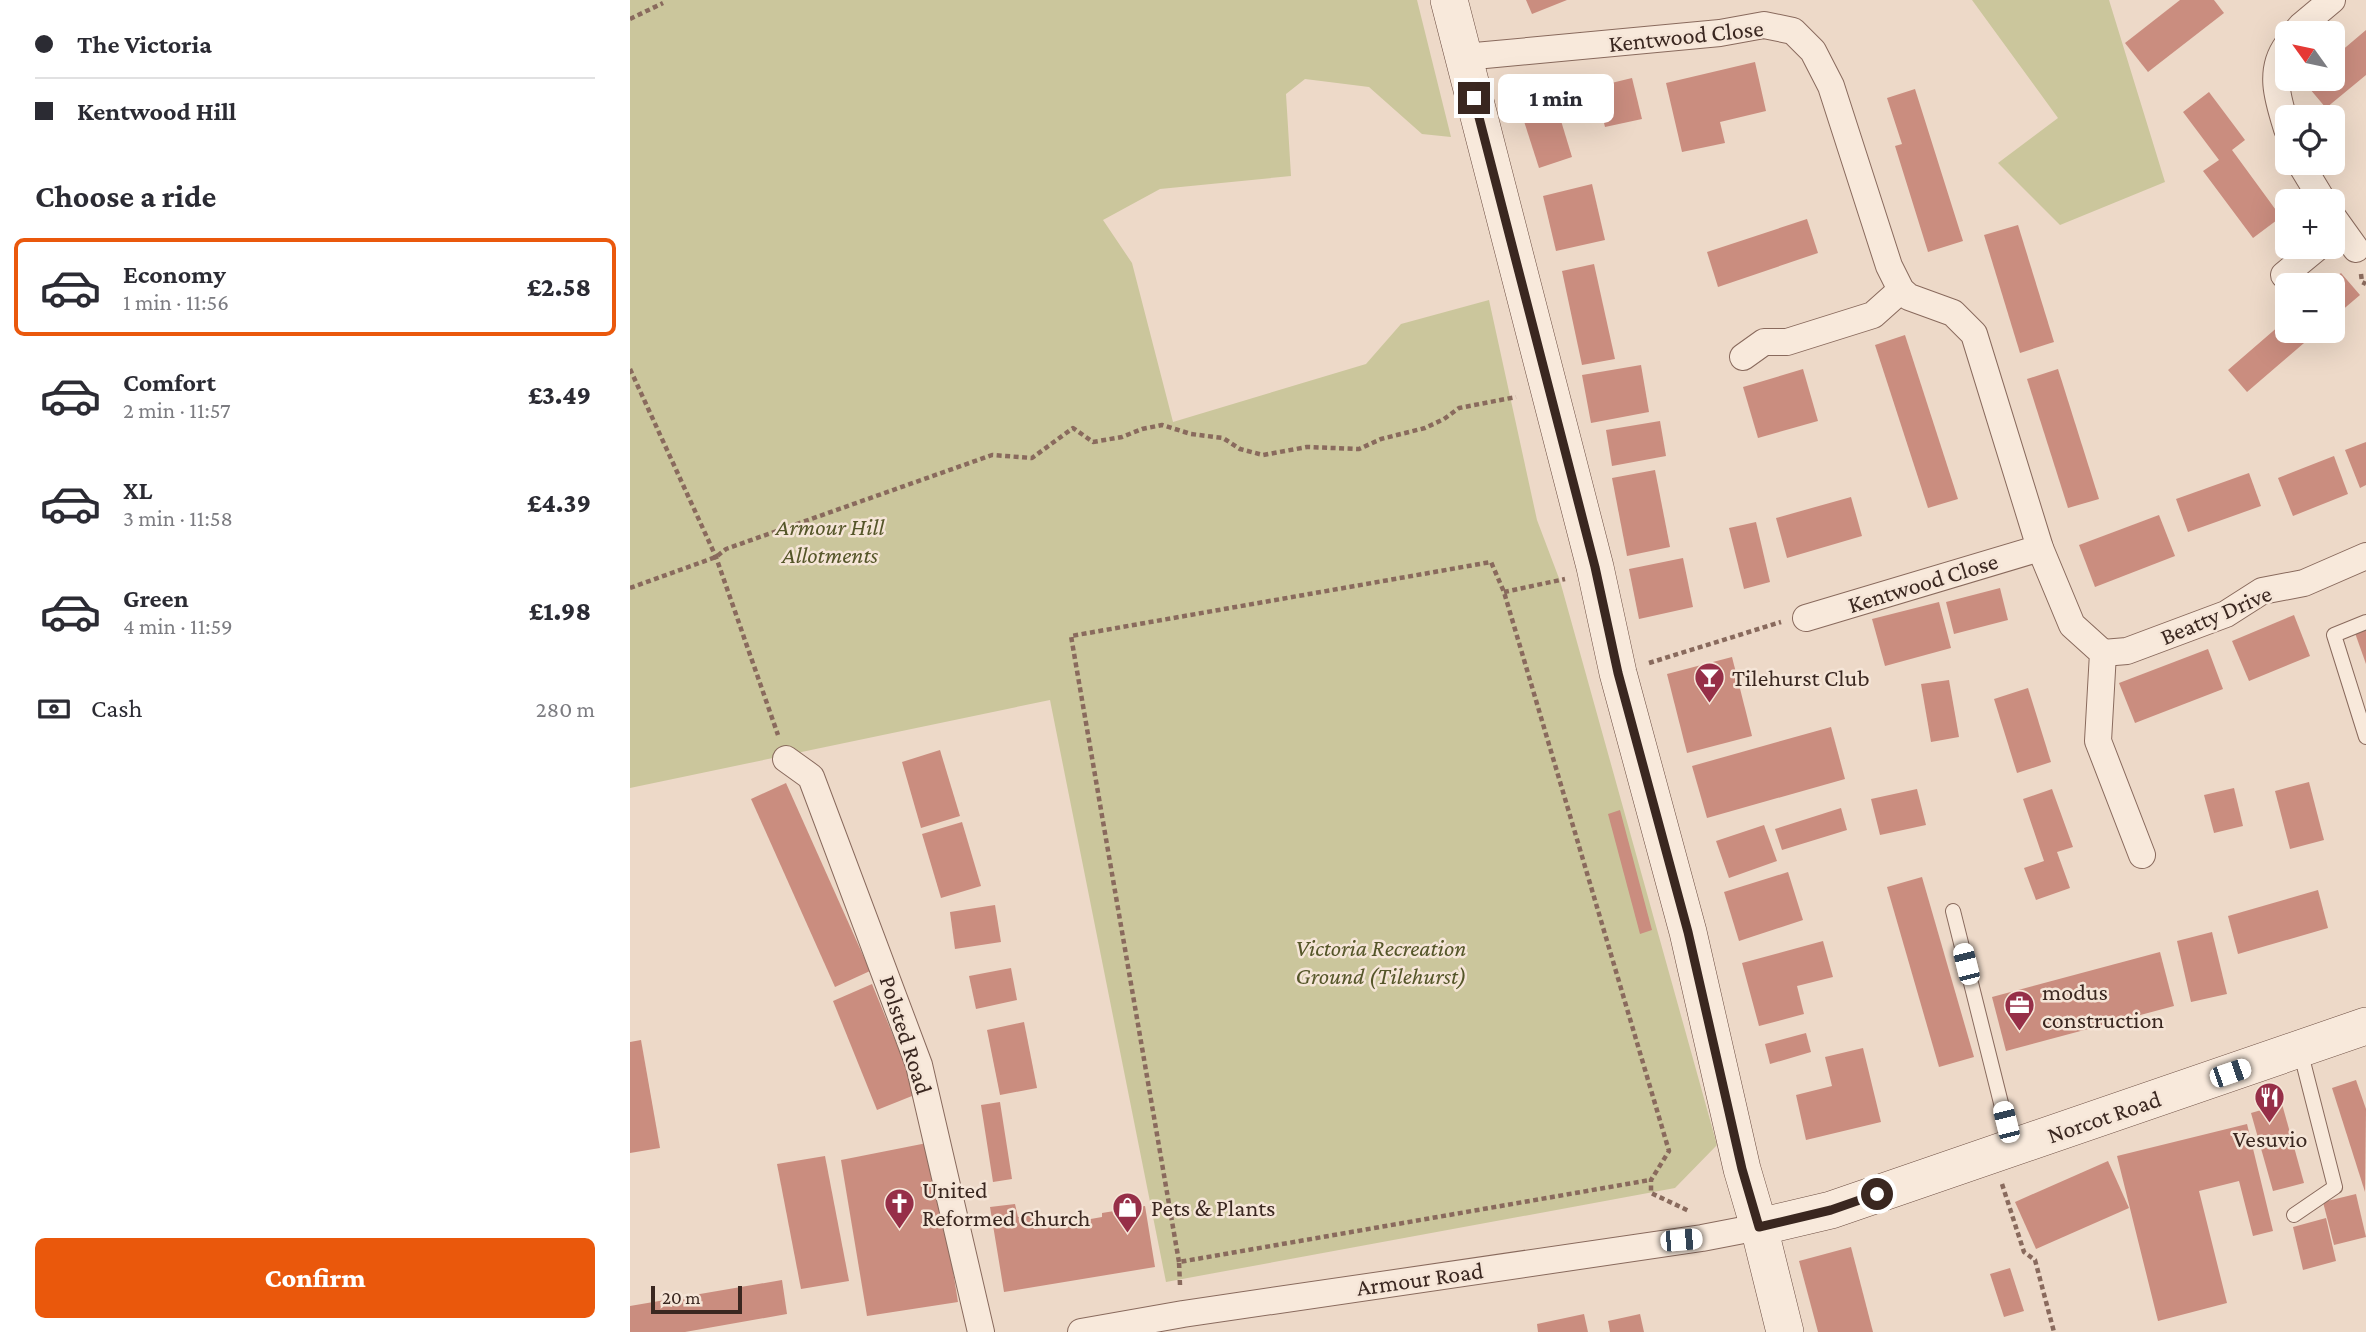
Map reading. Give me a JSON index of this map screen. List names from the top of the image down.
{
  "streets": {
    "street": [
      "Kentwood Close",
      "Beatty Drive",
      "Polsted Road",
      "Norcot Road",
      "Armour Road"
    ]
  },
  "crossings": [
    ["Norcot Road", "Armour Road"]
  ],
  "parks": ["Armour Hill Allotments", "Victoria Recreation Ground (Tilehurst)"],
  "places": {
    "bar": ["Tilehurst Club"],
    "office": ["modus construction"],
    "restaurant": ["Vesuvio"],
    "church": ["United Reformed Church"],
    "shop": ["Pets & Plants"]
  },
  "scale_bar": "20 m",
  "north": "top left",
  "page": {
    "banner": ["The Victoria", "Kentwood Hill"],
    "map_buttons": ["+", "−"],
    "bubble": "1 min",
    "heading": "Choose a ride",
    "list": [
      {
        "name": "Economy",
        "note": "1 min · 11:56",
        "value": "£2.58"
      },
      {
        "name": "Comfort",
        "note": "2 min · 11:57",
        "value": "£3.49"
      },
      {
        "name": "XL",
        "note": "3 min · 11:58",
        "value": "£4.39"
      },
      {
        "name": "Green",
        "note": "4 min · 11:59",
        "value": "£1.98"
      }
    ],
    "pay": ["Cash", "280 m"],
    "buttons": "Confirm",
    "scale": "20 m"
  }
}
